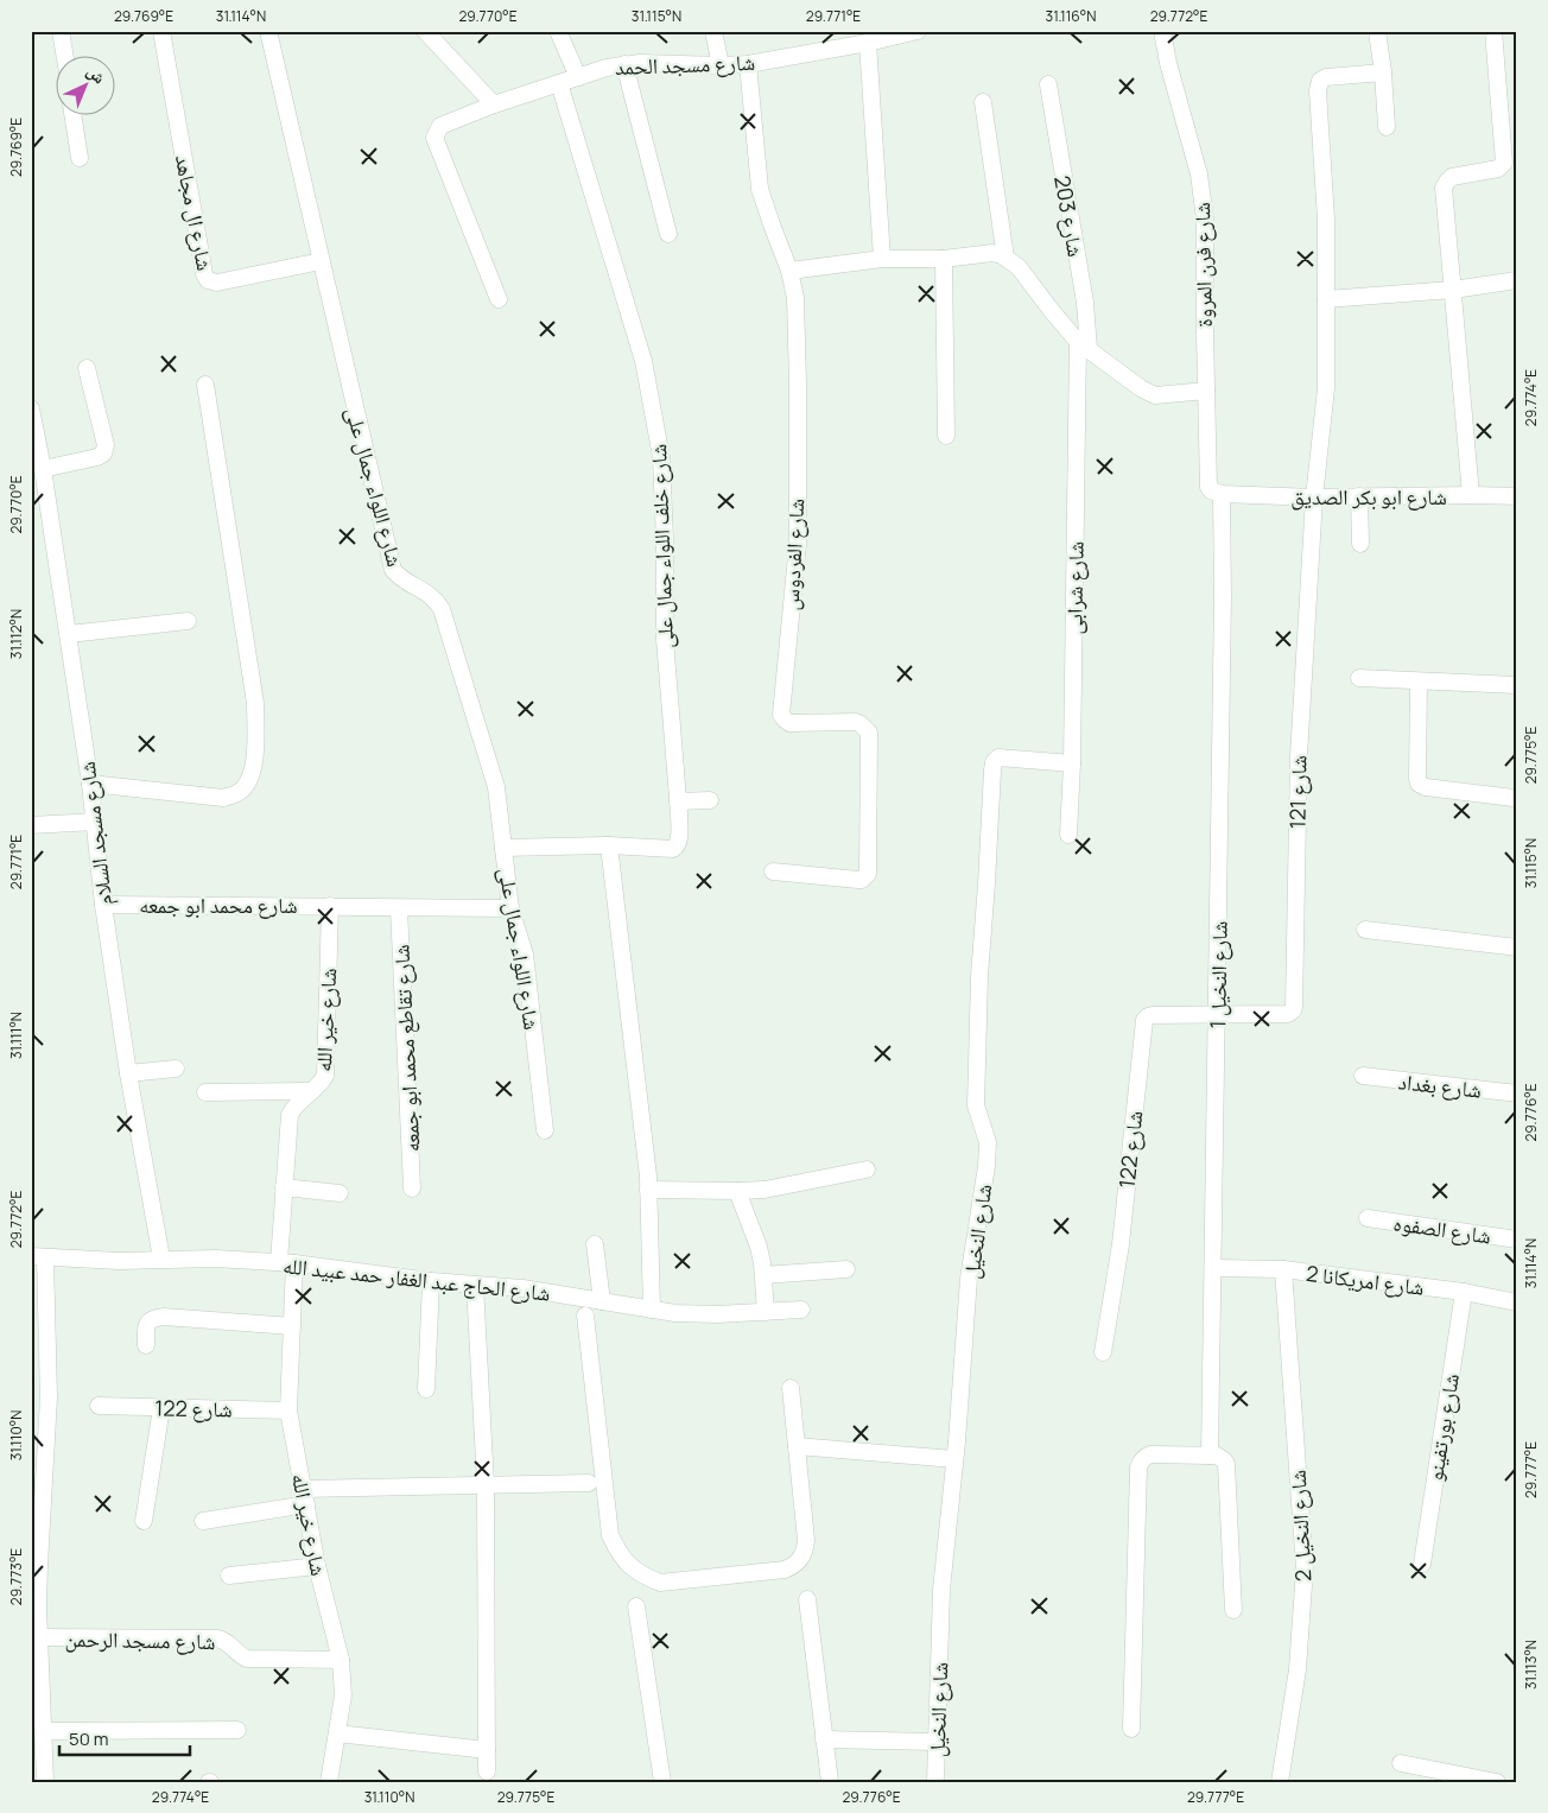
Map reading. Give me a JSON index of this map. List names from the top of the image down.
{
  "streets": {
    "street": [
      "شارع مسجد الحمد",
      "شارع ال مجاهد",
      "شارع 203",
      "شارع فرن المروة",
      "شارع اللواء جمال على",
      "شارع ابو بكر الصديق",
      "شارع خلف اللواء جمال على",
      "شارع الفردوس",
      "شارع شرابى",
      "شارع 121",
      "شارع مسجد السلام",
      "شارع محمد ابو جمعه",
      "شارع النخيل 1",
      "شارع خير الله",
      "شارع تقاطع محمد ابو جمعه",
      "شارع بغداد",
      "شارع 122",
      "شارع الصفوه",
      "شارع النخيل",
      "شارع الحاج عبد الغفار حمد عبيد الله",
      "شارع امريكانا 2",
      "شارع بورتفينو",
      "شارع النخيل 2",
      "شارع مسجد الرحمن"
    ]
  },
  "crossings": [
    ["شارع مسجد الحمد", "شارع خلف اللواء جمال على"],
    ["شارع مسجد الحمد", "شارع الفردوس"],
    ["شارع ال مجاهد", "شارع اللواء جمال على"],
    ["شارع 203", "شارع شرابى"],
    ["شارع فرن المروة", "شارع ابو بكر الصديق"],
    ["شارع فرن المروة", "شارع النخيل 1"],
    ["شارع اللواء جمال على", "شارع خلف اللواء جمال على"],
    ["شارع اللواء جمال على", "شارع محمد ابو جمعه"],
    ["شارع ابو بكر الصديق", "شارع 121"],
    ["شارع ابو بكر الصديق", "شارع النخيل 1"],
    ["شارع شرابى", "شارع النخيل"],
    ["شارع 121", "شارع النخيل 1"],
    ["شارع 121", "شارع 122"],
    ["شارع مسجد السلام", "شارع محمد ابو جمعه"],
    ["شارع مسجد السلام", "شارع الحاج عبد الغفار حمد عبيد الله"],
    ["شارع محمد ابو جمعه", "شارع خير الله"],
    ["شارع محمد ابو جمعه", "شارع تقاطع محمد ابو جمعه"],
    ["شارع النخيل 1", "شارع 122"],
    ["شارع النخيل 1", "شارع امريكانا 2"],
    ["شارع خير الله", "شارع 122"],
    ["شارع خير الله", "شارع الحاج عبد الغفار حمد عبيد الله"],
    ["شارع خير الله", "شارع مسجد الرحمن"],
    ["شارع امريكانا 2", "شارع بورتفينو"],
    ["شارع امريكانا 2", "شارع النخيل 2"]
  ],
  "scale_bar": "50 m",
  "north": "top right",
  "coordinates": [
    "29.769°E",
    "31.114°N",
    "29.770°E",
    "31.115°N",
    "29.771°E",
    "31.116°N",
    "29.772°E",
    "29.774°E",
    "31.112°N",
    "29.775°E",
    "31.111°N",
    "29.776°E",
    "31.110°N",
    "29.777°E",
    "29.773°E",
    "31.113°N"
  ]
}
